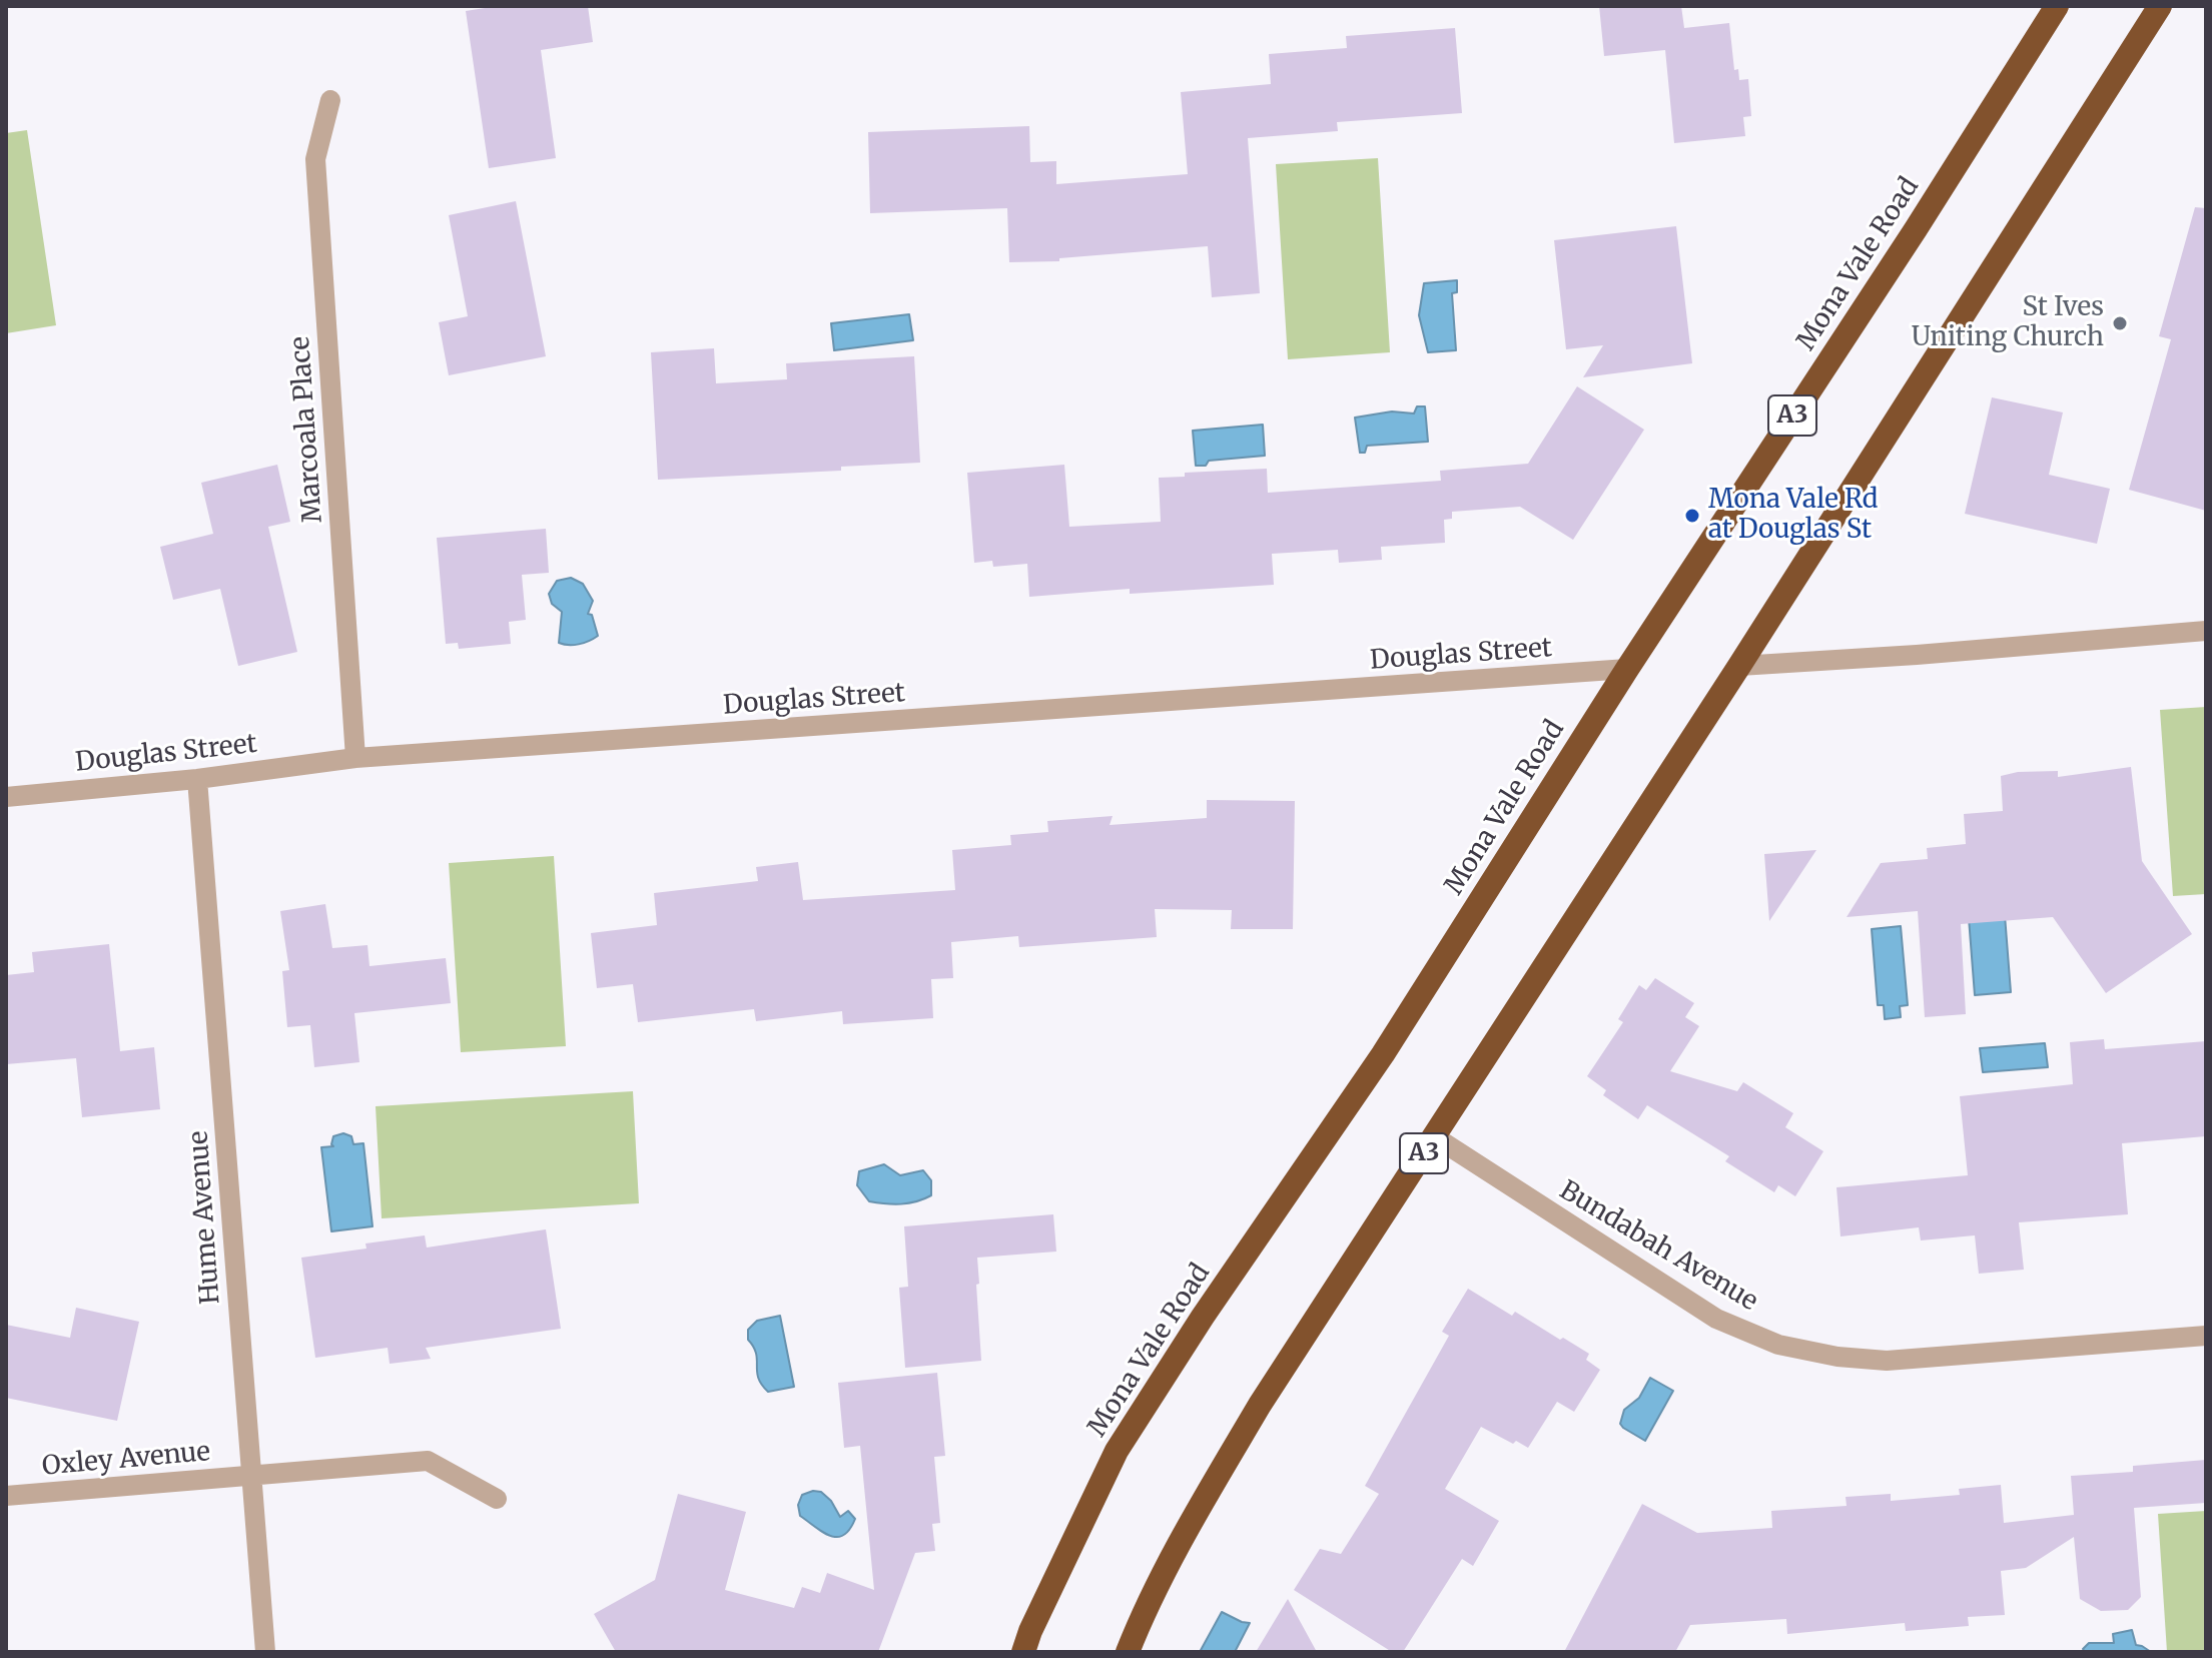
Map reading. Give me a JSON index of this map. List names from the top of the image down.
{
  "streets": {
    "highway": ["Mona Vale Road", "A3"],
    "street": [
      "Marcoala Place",
      "Douglas Street",
      "Hume Avenue",
      "Bundabah Avenue",
      "Oxley Avenue"
    ]
  },
  "crossings": [
    ["Mona Vale Road", "Douglas Street"],
    ["A3", "Bundabah Avenue"],
    ["Marcoala Place", "Douglas Street"],
    ["Douglas Street", "Hume Avenue"],
    ["Hume Avenue", "Oxley Avenue"]
  ],
  "places": ["St Ives Uniting Church", "Mona Vale Rd at Douglas St"]
}
